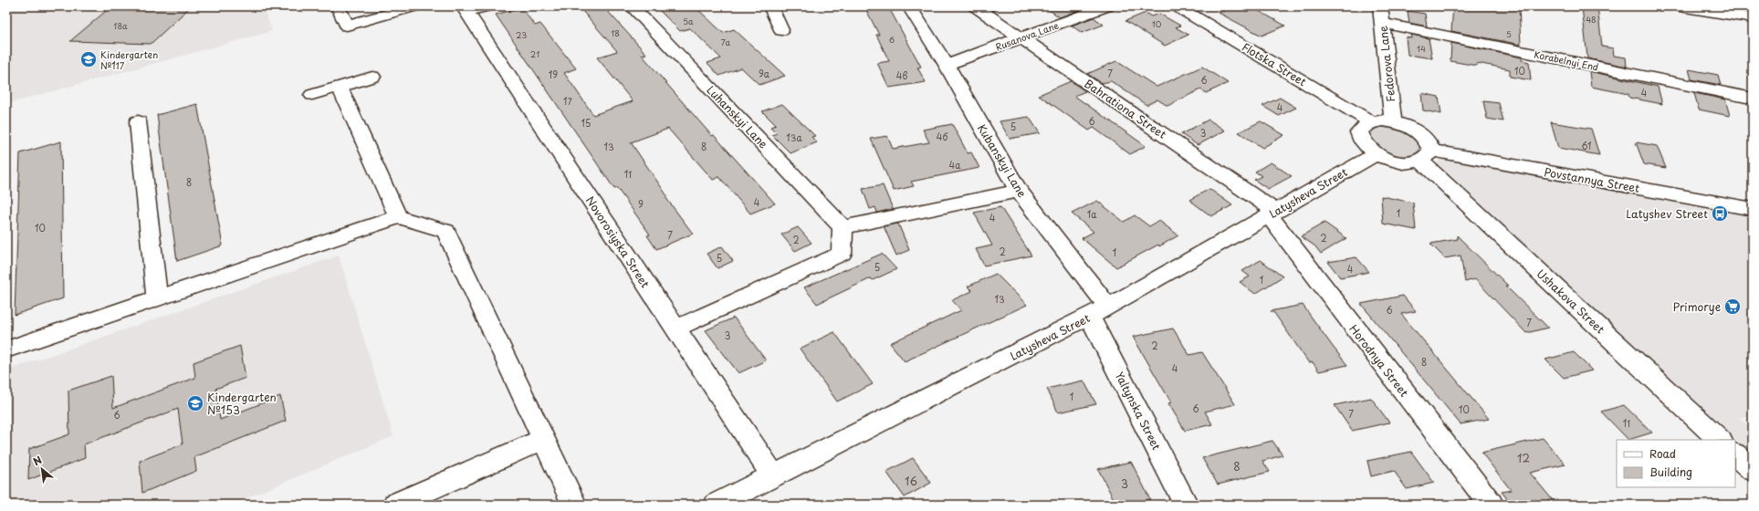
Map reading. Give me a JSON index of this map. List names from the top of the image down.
{
  "streets": {
    "street": [
      "Rusanova Lane",
      "Korabelnyi End",
      "Flotska Street",
      "Fedorova Lane",
      "Bahrationa Street",
      "Luhanskyi Lane",
      "Kubanskyi Lane",
      "Povstannya Street",
      "Latysheva Street",
      "Novorosiyska Street",
      "Ushakova Street",
      "Horodnya Street",
      "Yaltynska Street"
    ]
  },
  "crossings": [
    ["Rusanova Lane", "Bahrationa Street"],
    ["Rusanova Lane", "Kubanskyi Lane"],
    ["Korabelnyi End", "Fedorova Lane"],
    ["Flotska Street", "Povstannya Street"],
    ["Fedorova Lane", "Ushakova Street"],
    ["Bahrationa Street", "Latysheva Street"],
    ["Bahrationa Street", "Horodnya Street"],
    ["Kubanskyi Lane", "Latysheva Street"],
    ["Kubanskyi Lane", "Yaltynska Street"],
    ["Povstannya Street", "Latysheva Street"],
    ["Povstannya Street", "Ushakova Street"],
    ["Latysheva Street", "Novorosiyska Street"],
    ["Latysheva Street", "Horodnya Street"],
    ["Latysheva Street", "Yaltynska Street"]
  ],
  "places": {
    "school or university": ["Kindergarten №117", "Kindergarten №153"],
    "bus stop": ["Latyshev Street"],
    "supermarket": ["Primorye"]
  },
  "house_numbers": [
    "48",
    "5а",
    "10",
    "18а",
    "18",
    "5",
    "23",
    "6",
    "7а",
    "14",
    "21",
    "10",
    "9а",
    "7",
    "19",
    "4в",
    "6",
    "4",
    "17",
    "4",
    "6",
    "15",
    "5",
    "3",
    "4б",
    "13а",
    "61",
    "13",
    "8",
    "4а",
    "11",
    "8",
    "4",
    "9",
    "1",
    "1а",
    "4",
    "10",
    "7",
    "2",
    "2",
    "2",
    "1",
    "5",
    "5",
    "4",
    "1",
    "13",
    "6",
    "7",
    "3",
    "2",
    "8",
    "4",
    "1",
    "6",
    "10",
    "7",
    "6",
    "11",
    "12",
    "8",
    "16",
    "3"
  ],
  "legend": ["Road", "Building"],
  "north": "top left"
}
